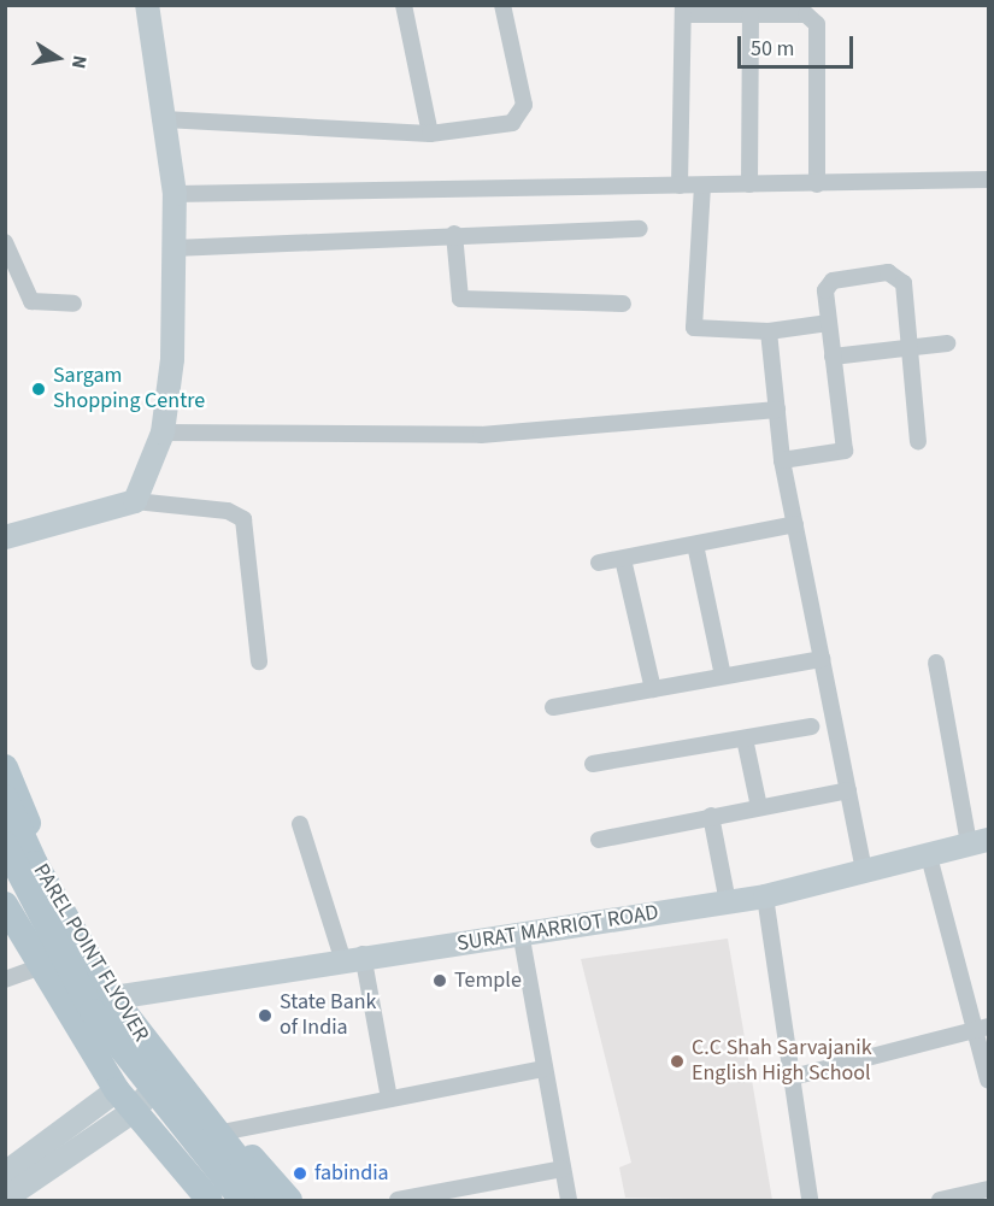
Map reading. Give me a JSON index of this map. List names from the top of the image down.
{
  "streets": {
    "main road": ["PAREL POINT FLYOVER"],
    "street": ["SURAT MARRIOT ROAD"]
  },
  "places": [
    "Sargam Shopping Centre",
    "Temple",
    "State Bank of India",
    "C.C Shah Sarvajanik English High School",
    "fabindia"
  ],
  "scale_bar": "50 m",
  "north": "right"
}
